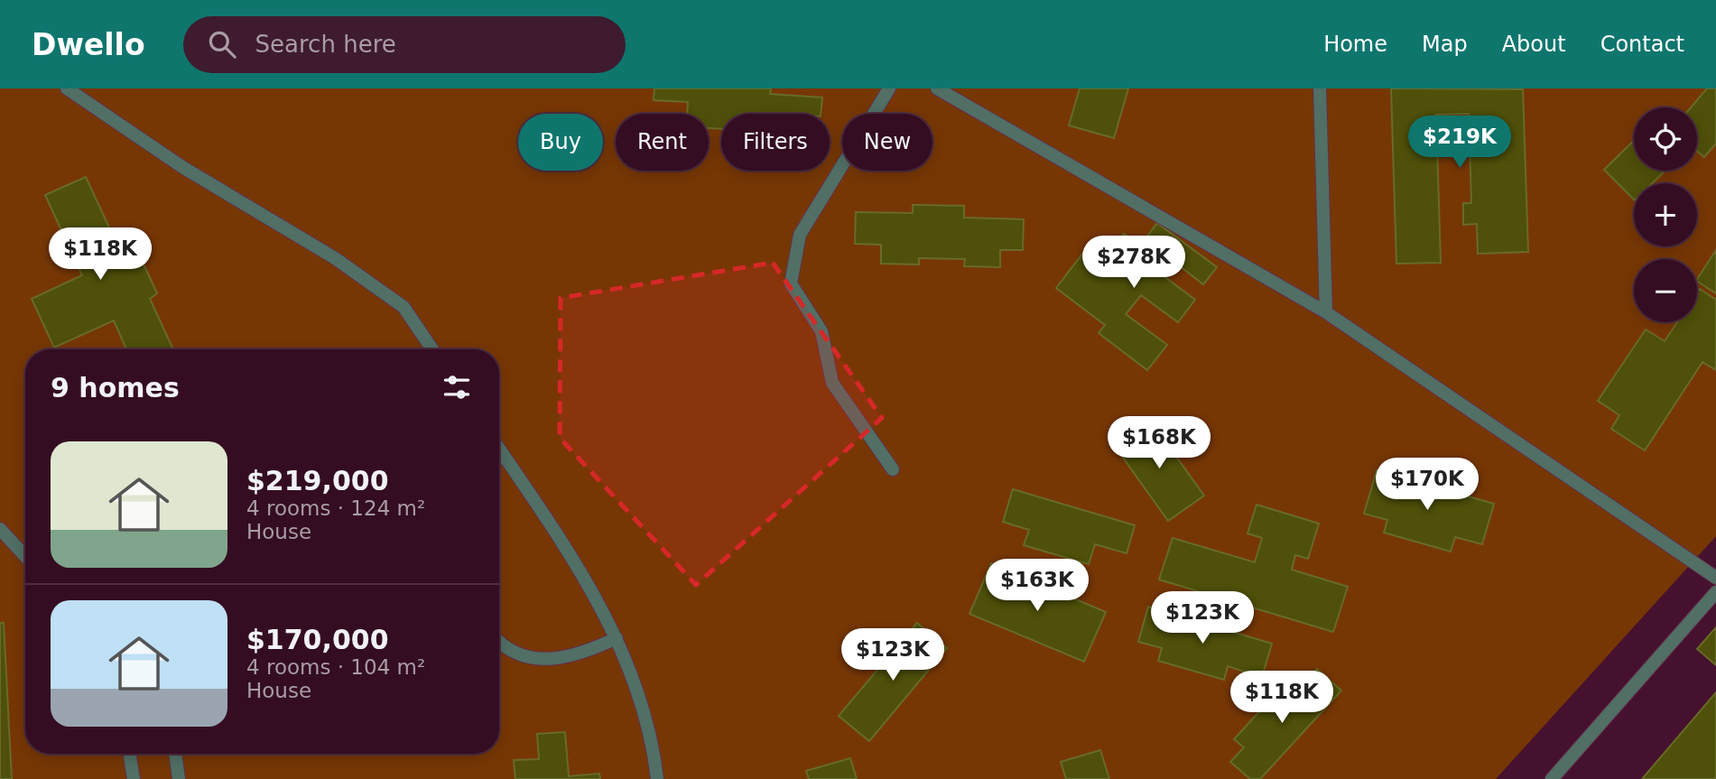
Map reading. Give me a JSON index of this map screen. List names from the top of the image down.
{
  "page": {
    "header": "Dwello",
    "search": "Search here",
    "nav": [
      "Home",
      "Map",
      "About",
      "Contact"
    ],
    "map_buttons": ["+", "−"],
    "chip": [
      "Buy",
      "Rent",
      "Filters",
      "New"
    ],
    "price": [
      "$219K",
      "$118K",
      "$278K",
      "$168K",
      "$170K",
      "$163K",
      "$123K",
      "$123K",
      "$118K"
    ],
    "heading": "9 homes",
    "list": [
      {
        "name": "$219,000",
        "note": "4 rooms · 124 m² · House"
      },
      {
        "name": "$170,000",
        "note": "4 rooms · 104 m² · House"
      }
    ]
  }
}
